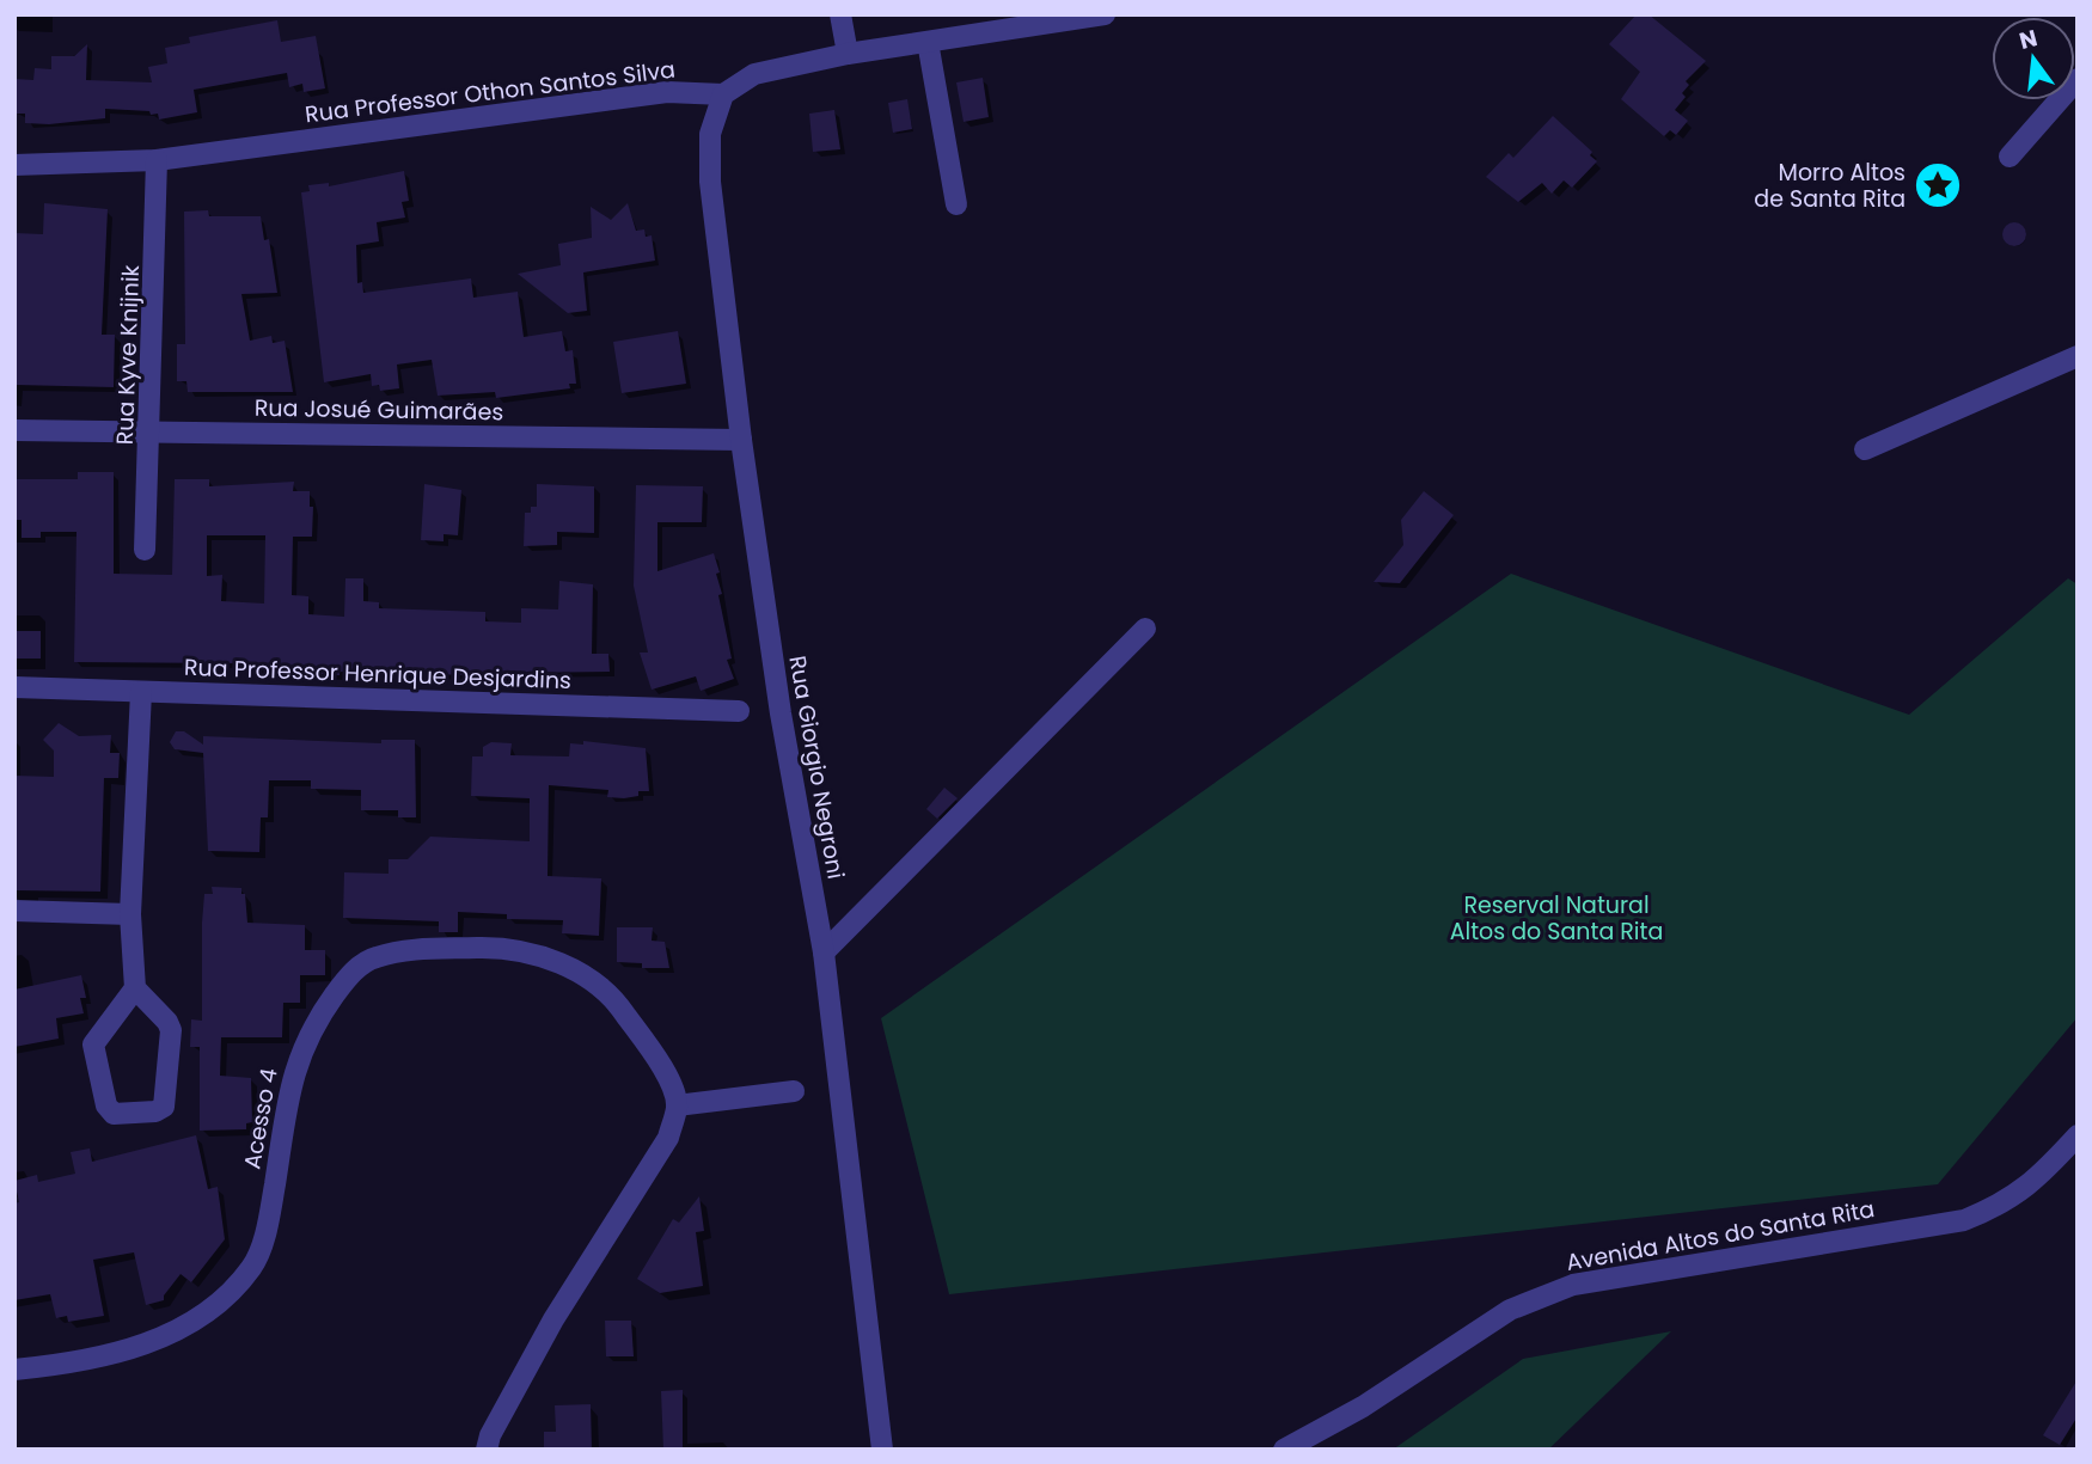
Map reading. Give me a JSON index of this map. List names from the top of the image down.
{
  "streets": {
    "street": [
      "Rua Professor Othon Santos Silva",
      "Rua Kyve Knijnik",
      "Rua Josué Guimarães",
      "Rua Professor Henrique Desjardins",
      "Rua Giorgio Negroni",
      "Acesso 4",
      "Avenida Altos do Santa Rita"
    ]
  },
  "crossings": [
    ["Rua Professor Othon Santos Silva", "Rua Kyve Knijnik"],
    ["Rua Professor Othon Santos Silva", "Rua Giorgio Negroni"],
    ["Rua Kyve Knijnik", "Rua Josué Guimarães"],
    ["Rua Josué Guimarães", "Rua Giorgio Negroni"]
  ],
  "parks": ["Reserval Natural Altos do Santa Rita"],
  "places": {
    "place": ["Morro Altos de Santa Rita"]
  },
  "north": "top"
}
